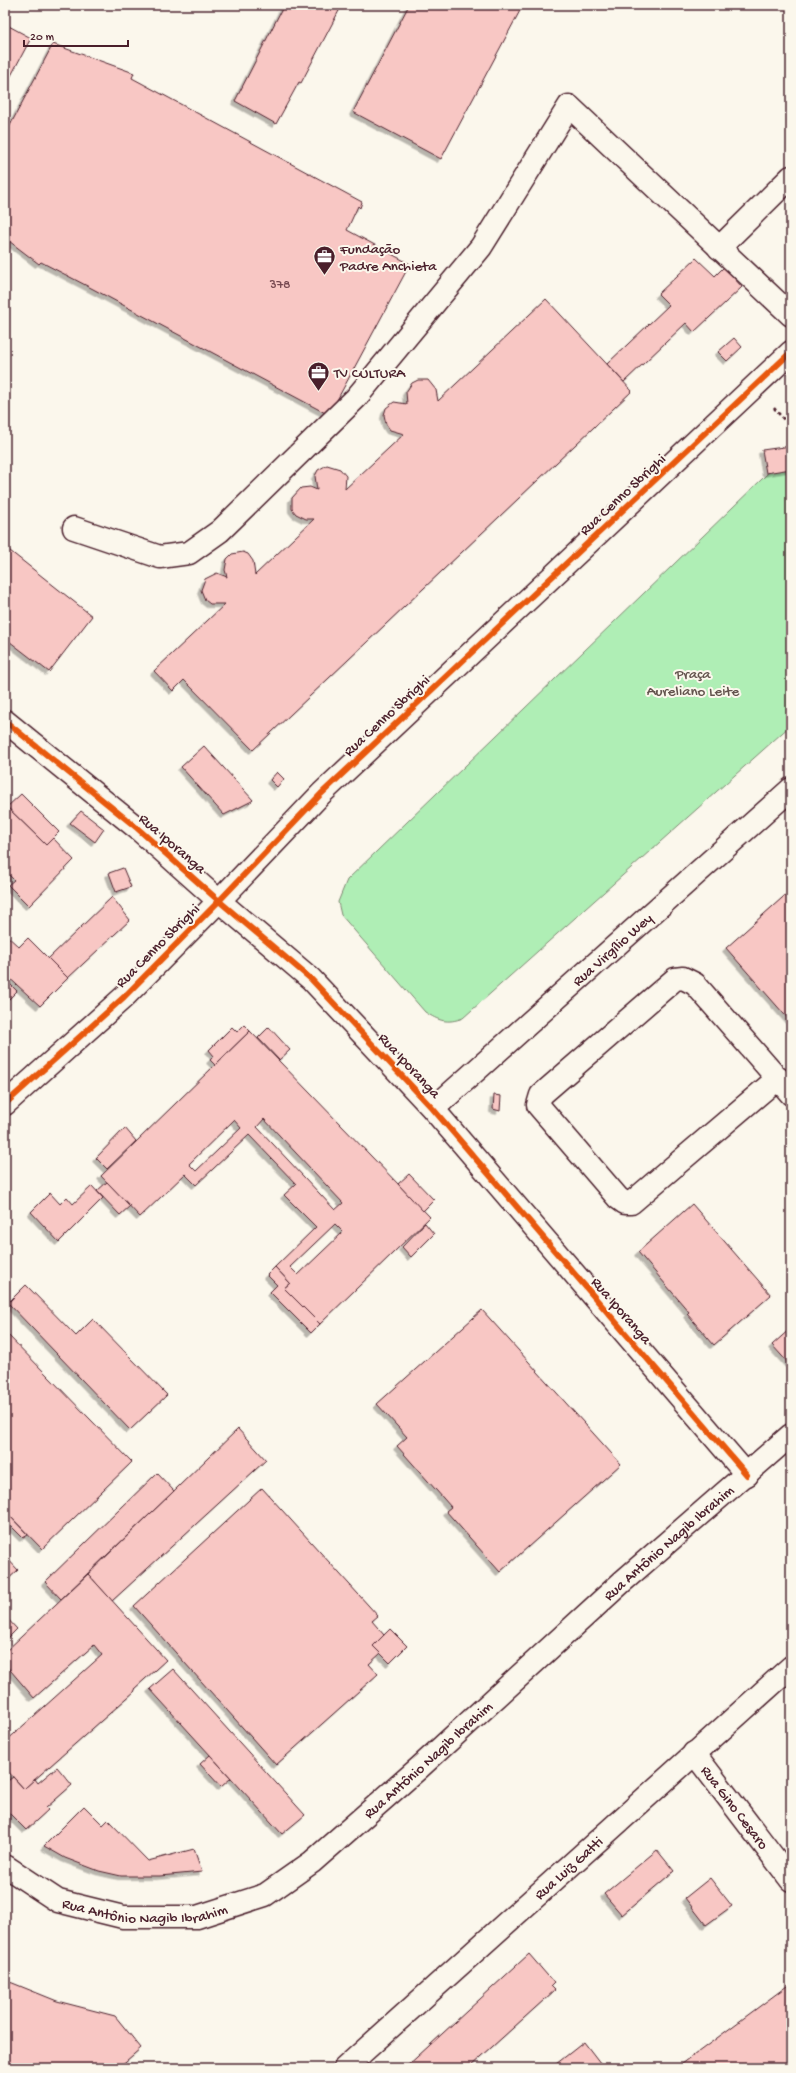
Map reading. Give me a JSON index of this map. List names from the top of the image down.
{
  "streets": {
    "street": [
      "Rua Cenno Sbrighi",
      "Rua Iporanga",
      "Rua Virgílio Wey",
      "Rua Antônio Nagib Ibrahim",
      "Rua Gino Cesaro",
      "Rua Luiz Gatti"
    ]
  },
  "crossings": [
    ["Rua Cenno Sbrighi", "Rua Iporanga"],
    ["Rua Iporanga", "Rua Virgílio Wey"],
    ["Rua Iporanga", "Rua Antônio Nagib Ibrahim"],
    ["Rua Gino Cesaro", "Rua Luiz Gatti"]
  ],
  "parks": ["Praça Aureliano Leite"],
  "places": {
    "office": ["Fundação Padre Anchieta", "TV CULTURA"]
  },
  "house_numbers": ["378"],
  "scale_bar": "20 m"
}
